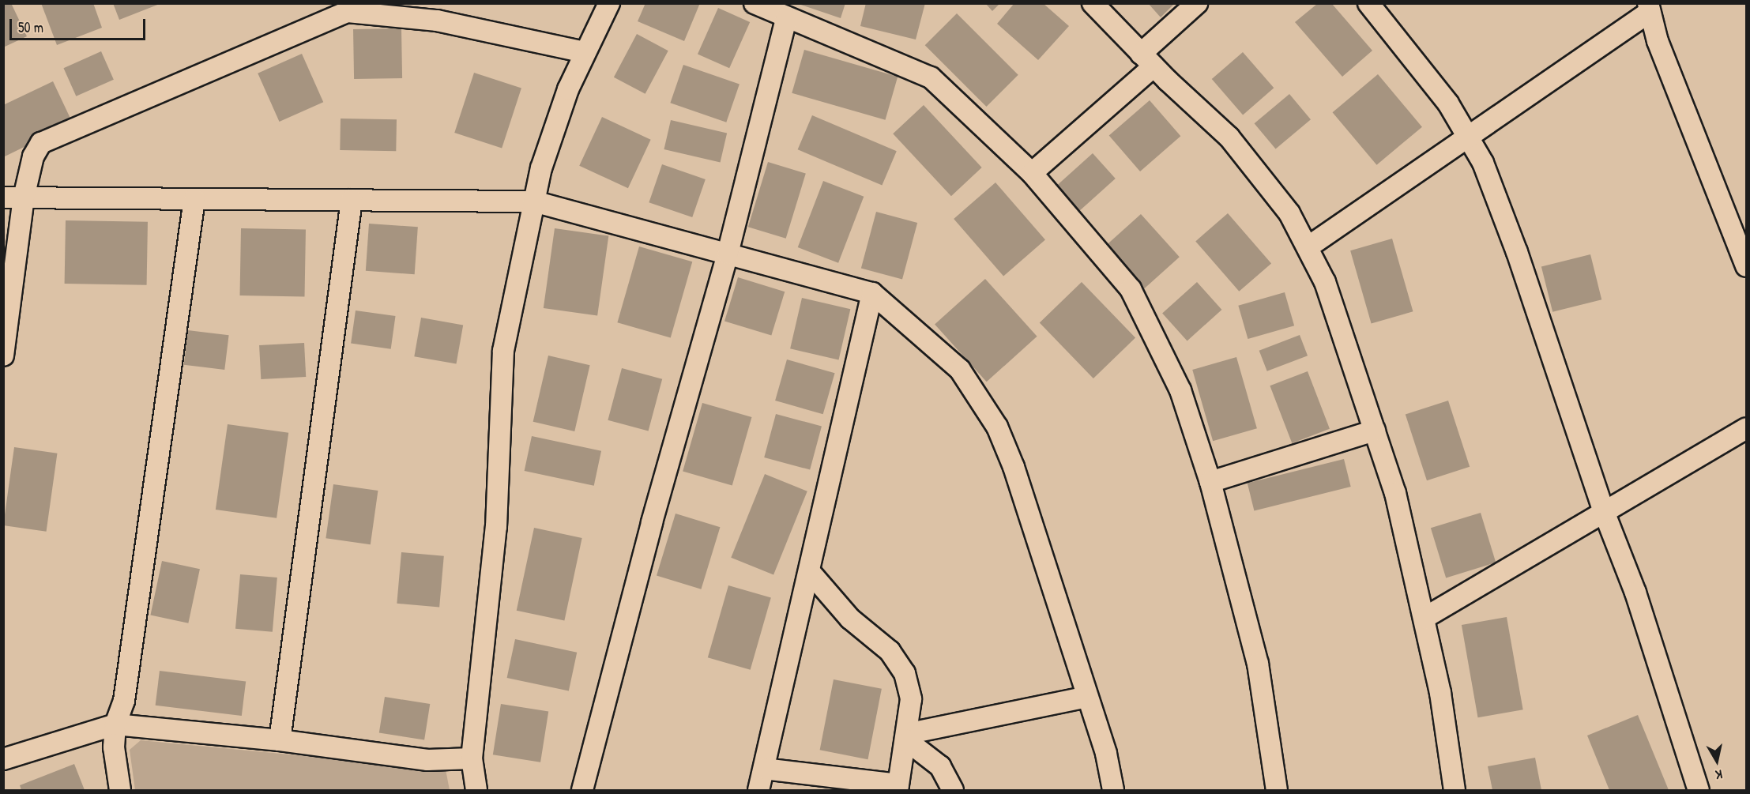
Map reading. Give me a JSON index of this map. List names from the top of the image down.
{
  "scale_bar": "50 m",
  "north": "bottom"
}
